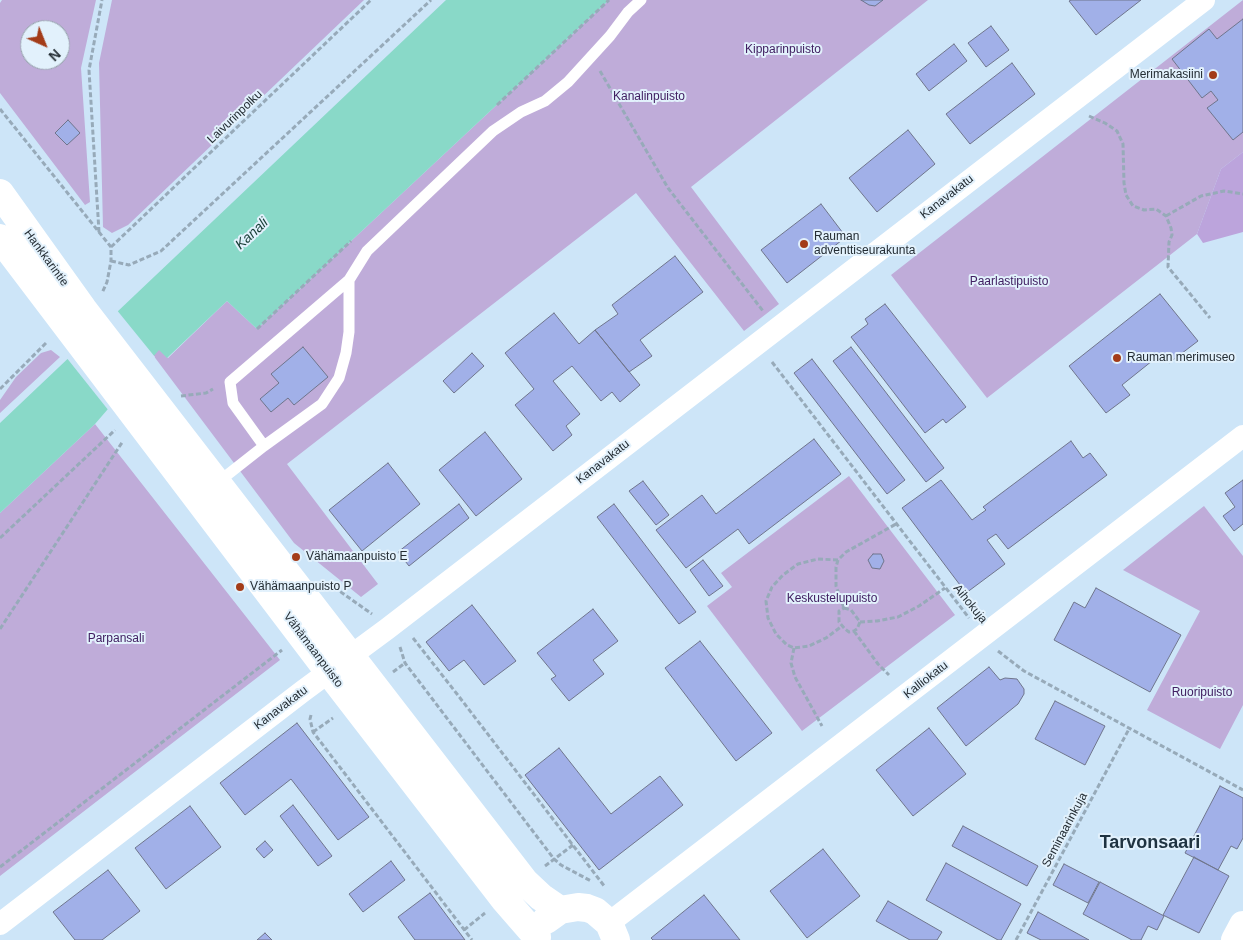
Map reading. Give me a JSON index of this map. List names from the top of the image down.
{
  "streets": {
    "main road": ["Hankkarintie", "Vähämaanpuisto"],
    "street": ["Kanavakatu", "Kalliokatu"],
    "path": ["Laivurinpolku", "Aihokuja", "Seminaarinkuja"]
  },
  "crossings": [
    ["Kanavakatu", "Aihokuja"],
    ["Kanavakatu", "Vähämaanpuisto"],
    ["Hankkarintie", "Vähämaanpuisto"],
    ["Aihokuja", "Kalliokatu"],
    ["Aihokuja", "Seminaarinkuja"]
  ],
  "districts": ["Tarvonsaari"],
  "water": ["Kanali"],
  "parks": [
    "Kipparinpuisto",
    "Kanalinpuisto",
    "Paarlastipuisto",
    "Keskustelupuisto",
    "Parpansali",
    "Ruoripuisto"
  ],
  "places": [
    "Merimakasiini",
    "Rauman adventtiseurakunta",
    "Rauman merimuseo",
    "Vähämaanpuisto E",
    "Vähämaanpuisto P"
  ],
  "north": "bottom right"
}
